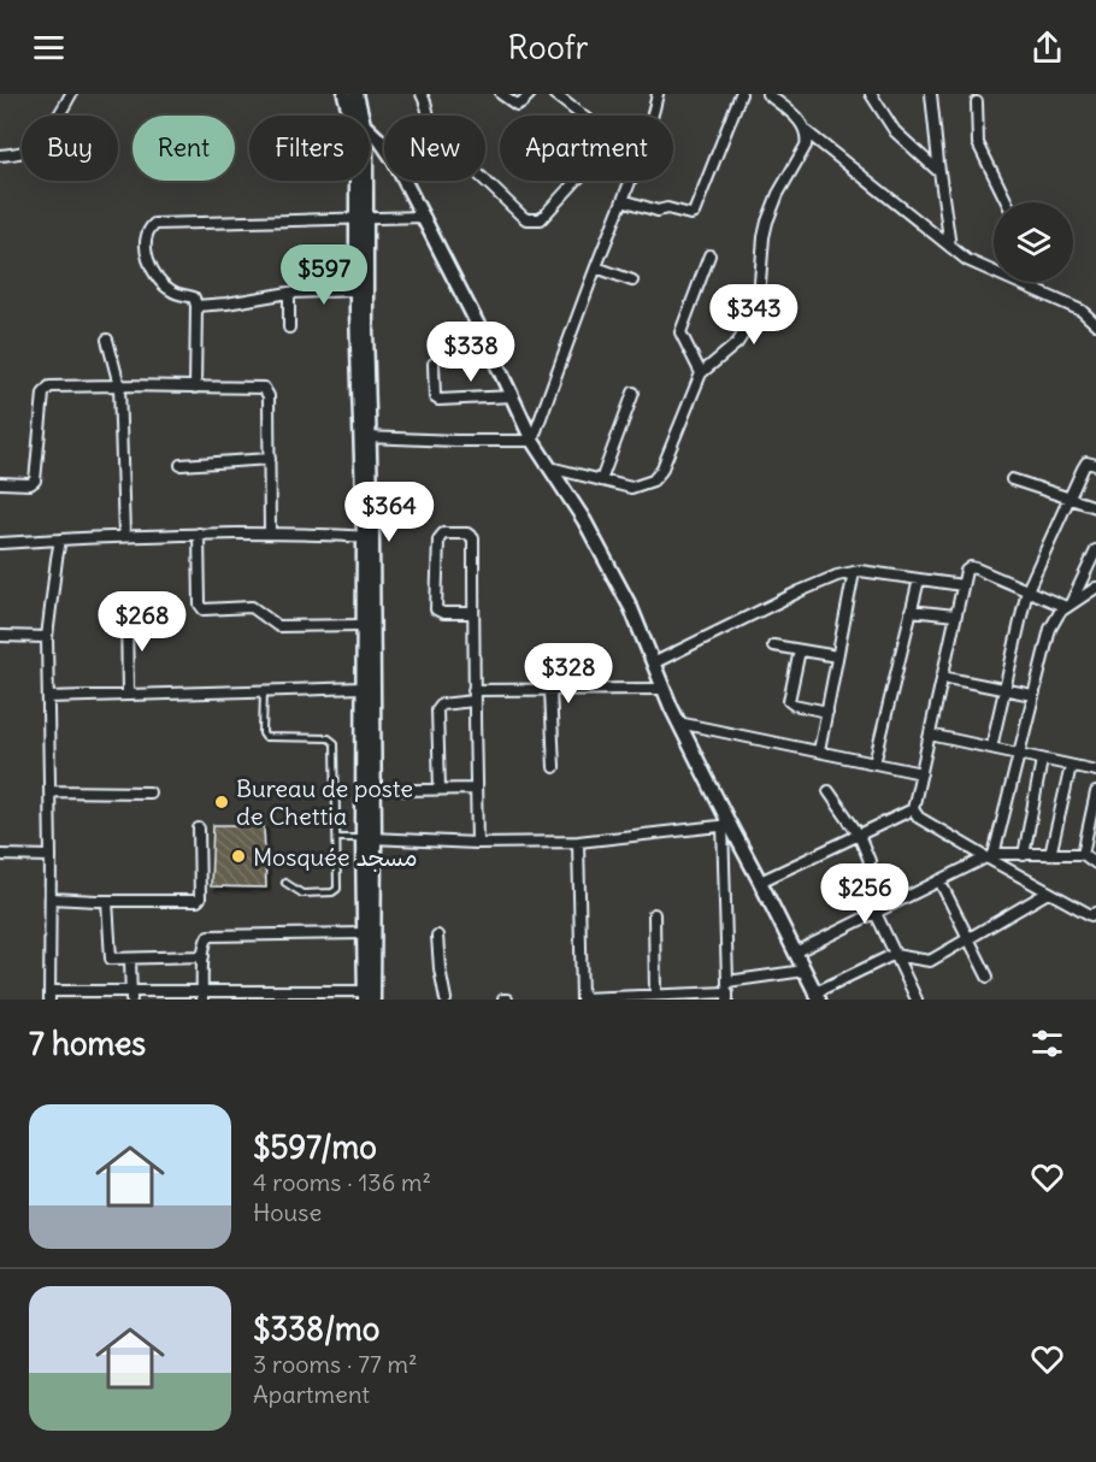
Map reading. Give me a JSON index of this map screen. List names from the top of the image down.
{
  "places": ["Bureau de poste de Chettia", "Mosquée مسجد"],
  "page": {
    "header": "Roofr",
    "chip": [
      "Buy",
      "Rent",
      "Filters",
      "New",
      "Apartment"
    ],
    "price": [
      "$597",
      "$343",
      "$338",
      "$364",
      "$268",
      "$328",
      "$256"
    ],
    "heading": "7 homes",
    "list": [
      {
        "name": "$597/mo",
        "note": "4 rooms · 136 m² · House"
      },
      {
        "name": "$338/mo",
        "note": "3 rooms · 77 m² · Apartment"
      }
    ]
  }
}
